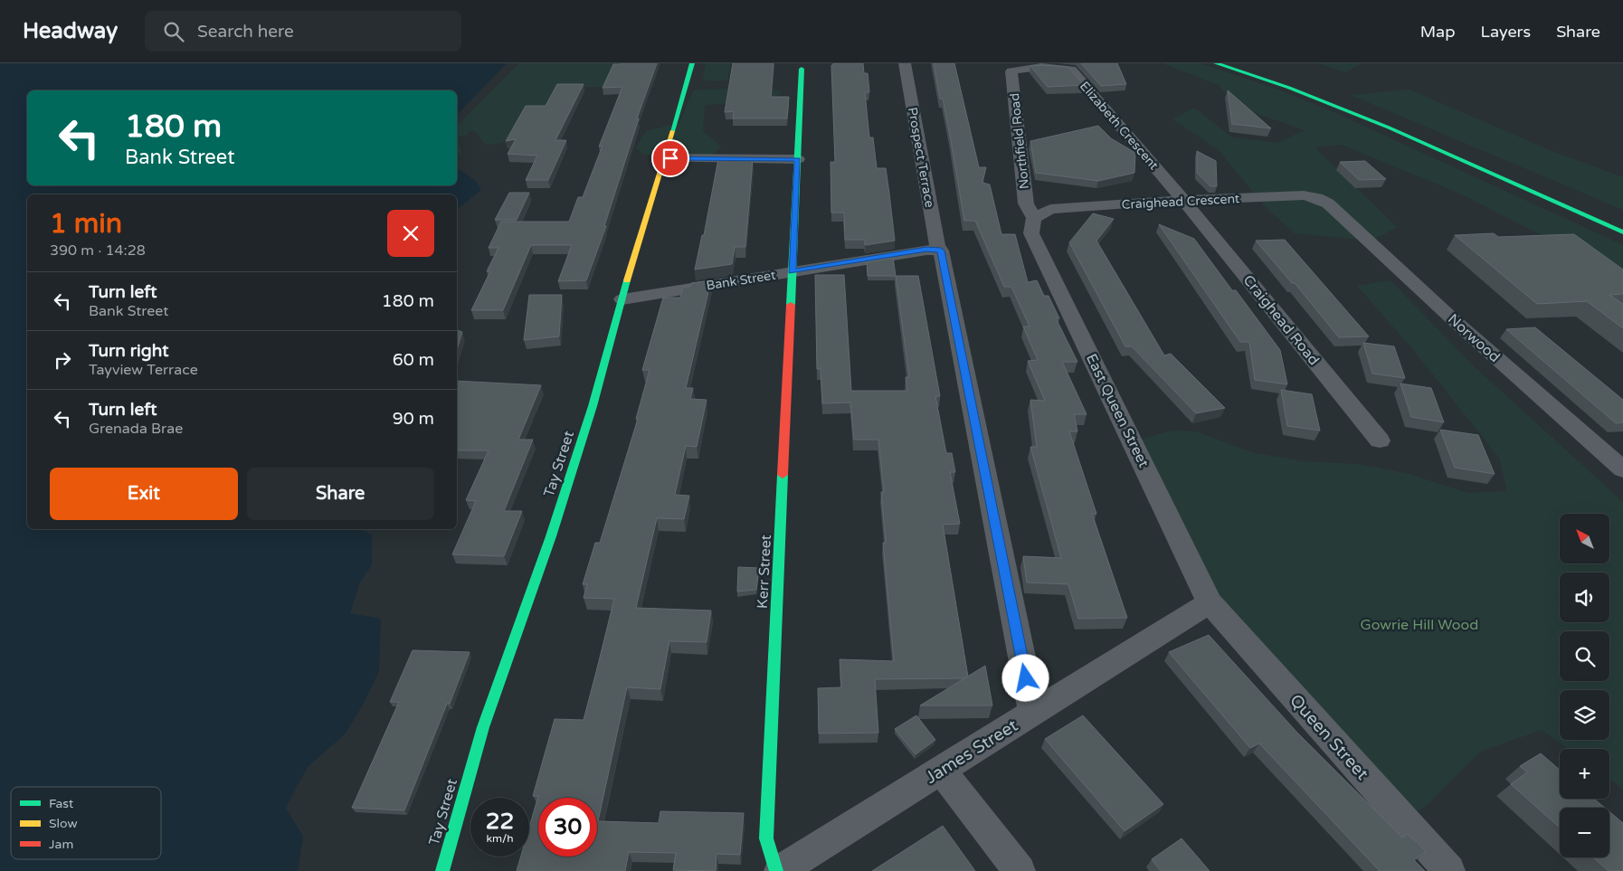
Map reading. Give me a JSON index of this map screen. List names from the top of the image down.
{
  "streets": {
    "main road": ["Tay Street", "Kerr Street"],
    "street": [
      "Elizabeth Crescent",
      "Northfield Road",
      "Prospect Terrace",
      "Craighead Crescent",
      "Bank Street",
      "Craighead Road",
      "Norwood",
      "East Queen Street",
      "Queen Street",
      "James Street"
    ]
  },
  "crossings": [
    ["Elizabeth Crescent", "Northfield Road"],
    ["Elizabeth Crescent", "Craighead Crescent"],
    ["Elizabeth Crescent", "Craighead Road"],
    ["Northfield Road", "Craighead Crescent"],
    ["Northfield Road", "East Queen Street"],
    ["Prospect Terrace", "Bank Street"],
    ["Prospect Terrace", "James Street"],
    ["Craighead Crescent", "Craighead Road"],
    ["Craighead Crescent", "Norwood"],
    ["Craighead Crescent", "East Queen Street"],
    ["Bank Street", "Tay Street"],
    ["Bank Street", "Kerr Street"],
    ["East Queen Street", "Queen Street"],
    ["East Queen Street", "James Street"],
    ["Queen Street", "James Street"]
  ],
  "parks": ["Gowrie Hill Wood"],
  "legend": ["Fast", "Slow", "Jam"],
  "north": "top left",
  "page": {
    "header": "Headway",
    "search": "Search here",
    "nav": ["Map", "Layers", "Share"],
    "turn": ["180 m", "Bank Street"],
    "heading": ["1 min", "390 m · 14:28"],
    "list": [
      {
        "name": "Turn left",
        "note": "Bank Street",
        "value": "180 m"
      },
      {
        "name": "Turn right",
        "note": "Tayview Terrace",
        "value": "60 m"
      },
      {
        "name": "Turn left",
        "note": "Grenada Brae",
        "value": "90 m"
      }
    ],
    "buttons": ["Exit", "Share"],
    "map_buttons": ["+", "−"],
    "speed": "22 km/h",
    "limit": "30"
  }
}
